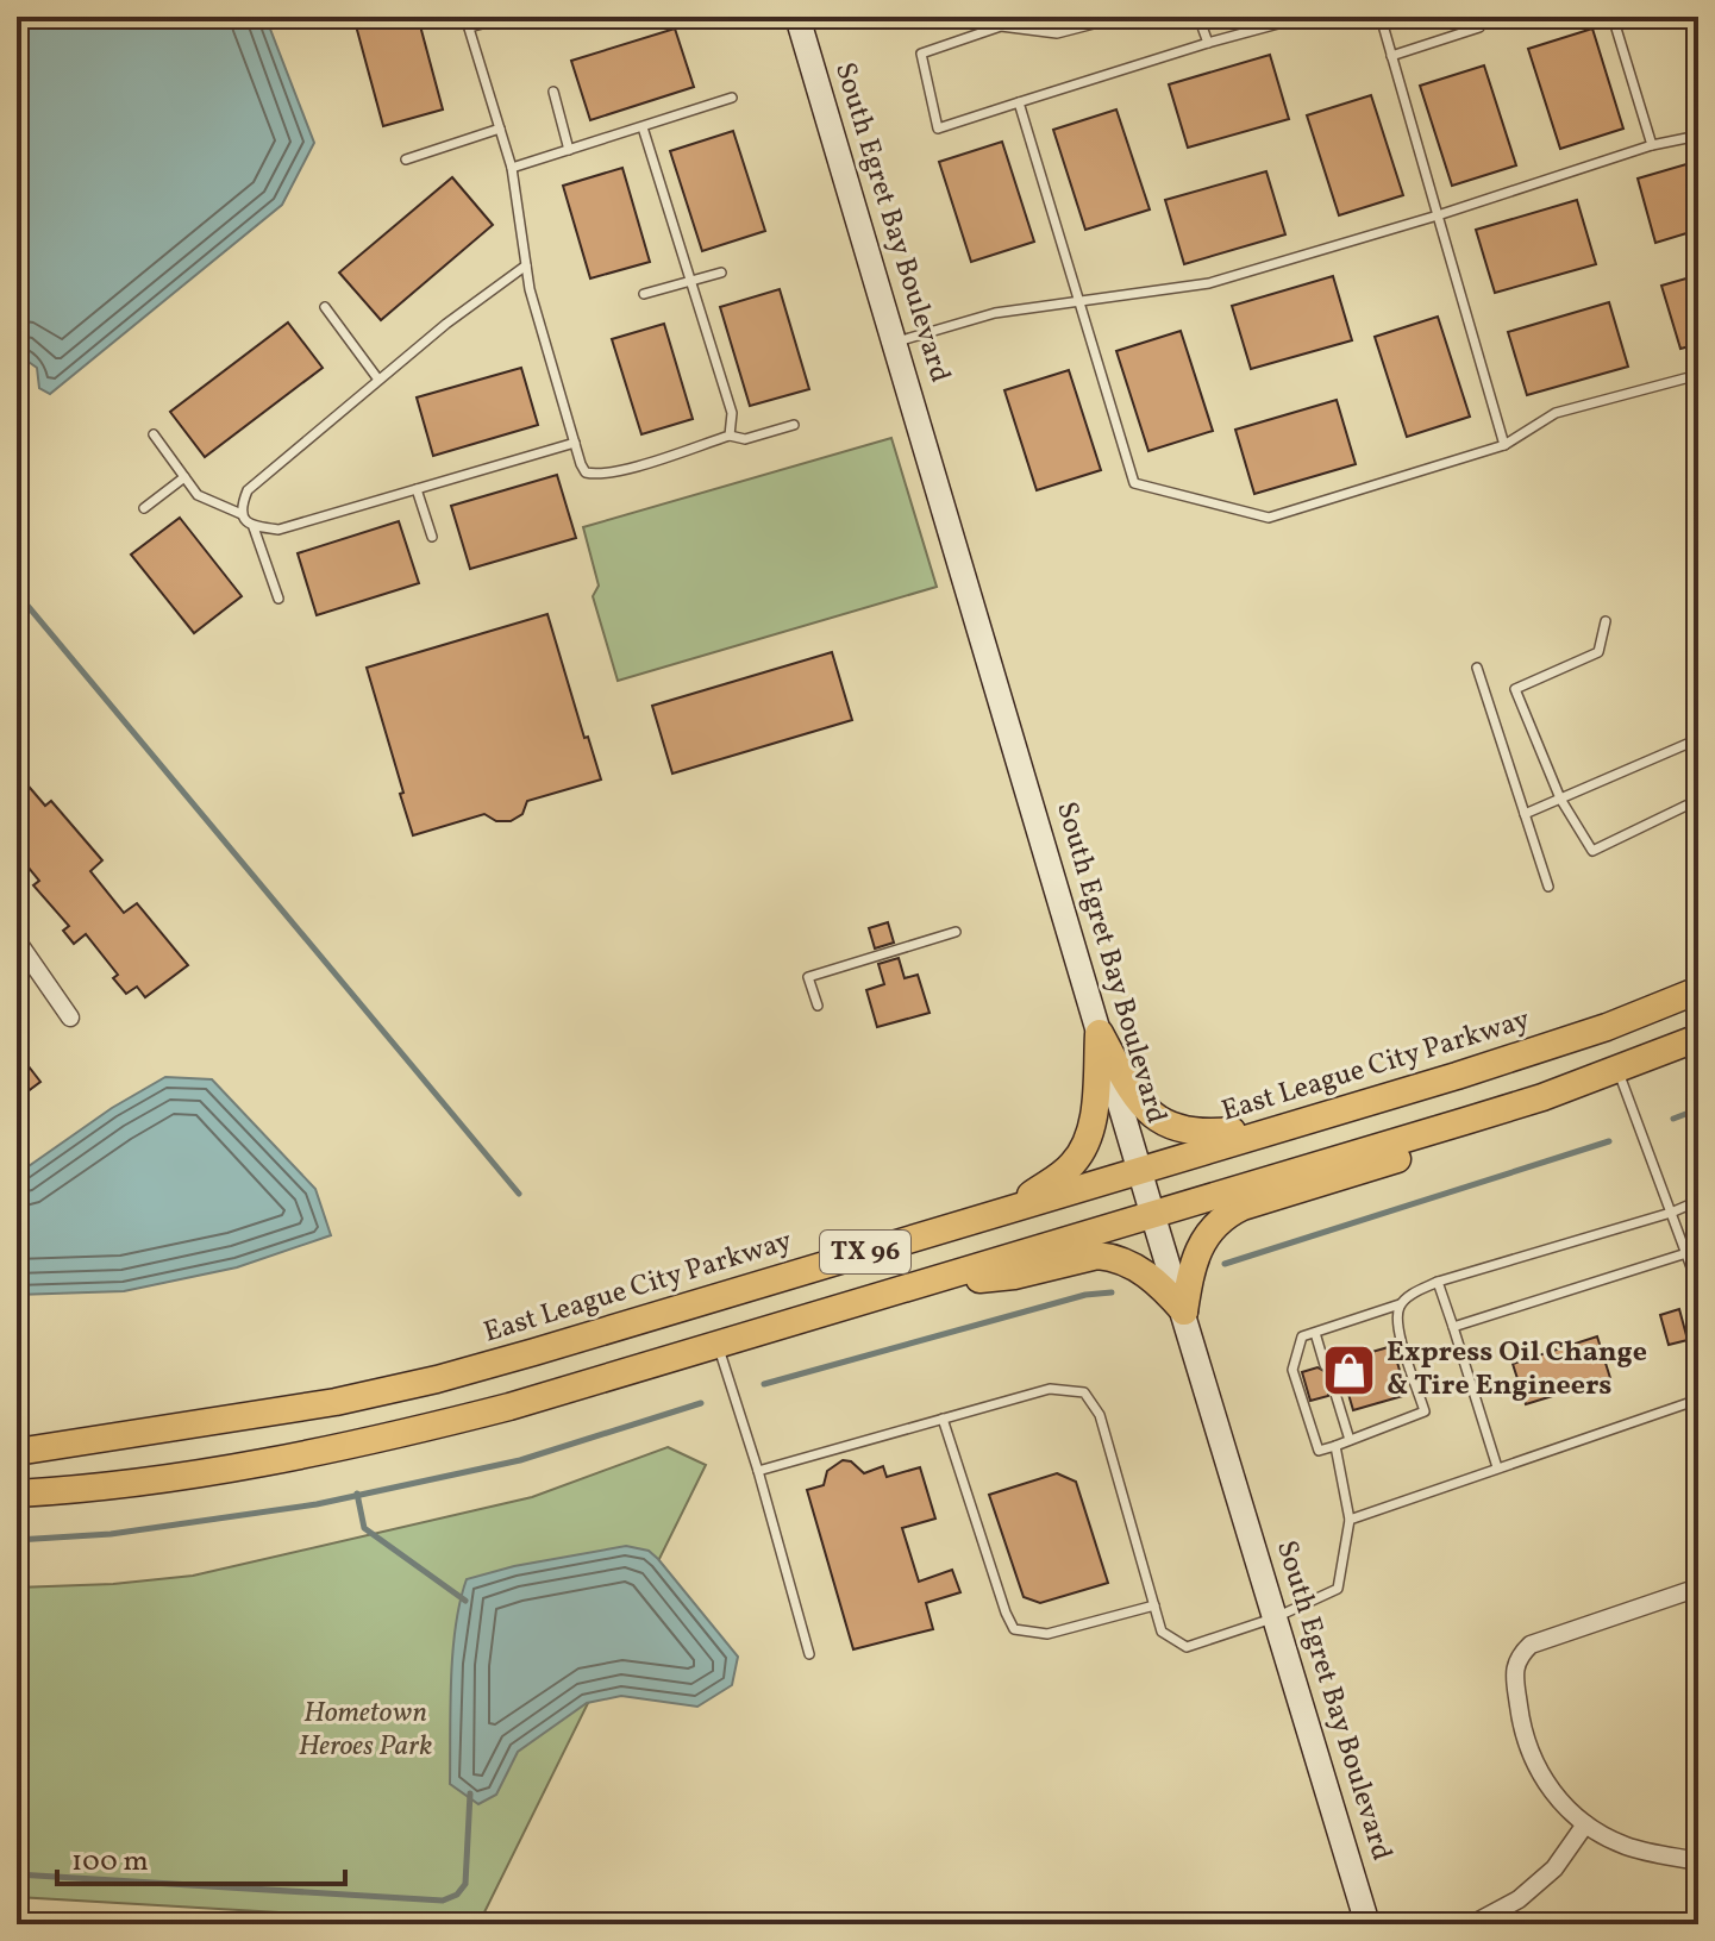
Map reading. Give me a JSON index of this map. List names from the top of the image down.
{
  "streets": {
    "main road": ["South Egret Bay Boulevard", "East League City Parkway", "TX 96"]
  },
  "crossings": [
    ["South Egret Bay Boulevard", "East League City Parkway"],
    ["South Egret Bay Boulevard", "TX 96"]
  ],
  "parks": ["Hometown Heroes Park"],
  "places": {
    "shop": ["Express Oil Change & Tire Engineers"]
  },
  "scale_bar": "100 m"
}
